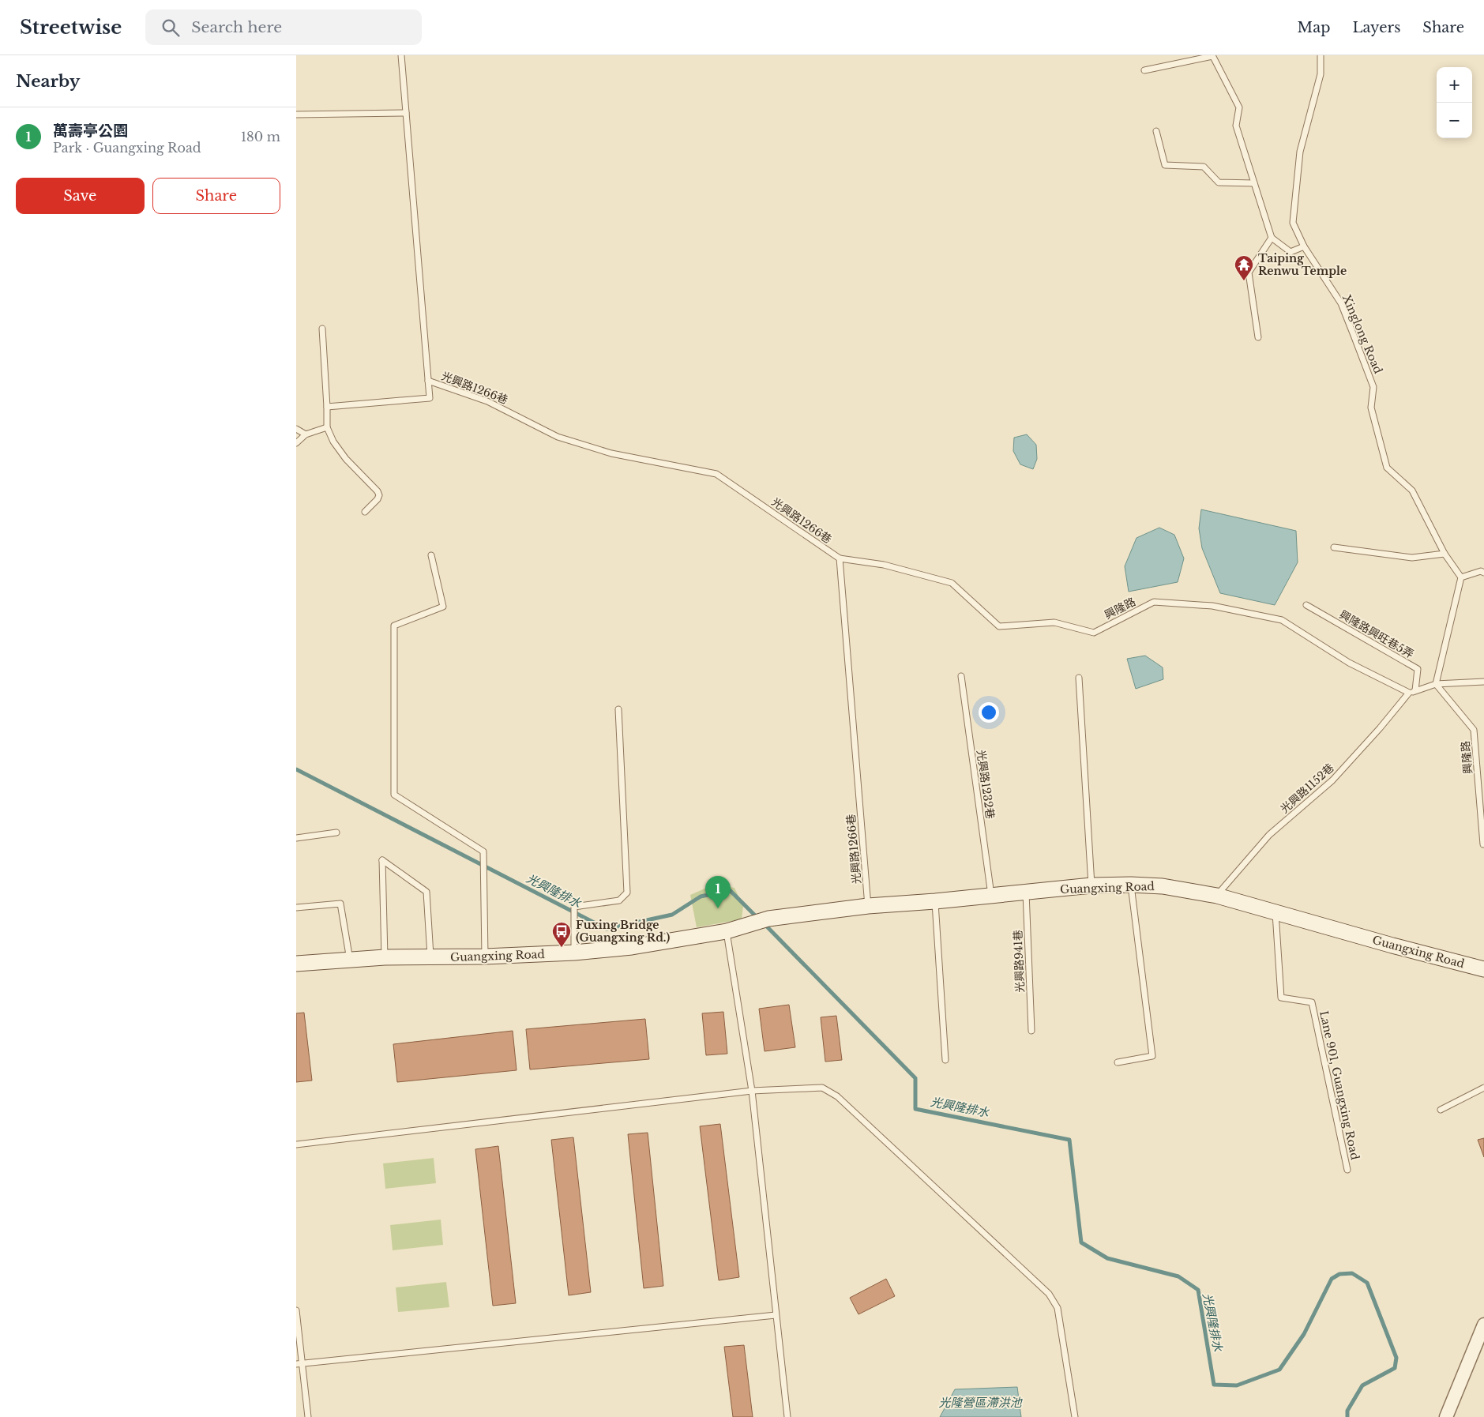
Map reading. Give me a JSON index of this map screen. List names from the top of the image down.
{
  "streets": {
    "main road": ["Guangxing Road"],
    "lane": [
      "Xinglong Road",
      "光興路1266巷",
      "興隆路",
      "興隆路興旺巷5弄",
      "光興路1232巷",
      "光興路1152巷",
      "光興路941巷",
      "Lane 901, Guangxing Road"
    ]
  },
  "crossings": [
    ["光興路1266巷", "興隆路"],
    ["光興路1266巷", "Guangxing Road"],
    ["興隆路", "光興路1152巷"],
    ["光興路1232巷", "Guangxing Road"],
    ["光興路1152巷", "Guangxing Road"],
    ["Guangxing Road", "光興路941巷"],
    ["Guangxing Road", "Lane 901, Guangxing Road"]
  ],
  "water": ["光興隆排水", "光隆營區滯洪池"],
  "places": {
    "temple": ["Taiping Renwu Temple"],
    "bus stop": ["Fuxing Bridge (Guangxing Rd.)"]
  },
  "page": {
    "header": "Streetwise",
    "search": "Search here",
    "nav": ["Map", "Layers", "Share"],
    "heading": "Nearby",
    "map_buttons": ["+", "−"],
    "list": [
      {
        "mark": "1",
        "name": "萬壽亭公園",
        "note": "Park · Guangxing Road",
        "value": "180 m"
      }
    ],
    "buttons": ["Save", "Share"],
    "pins": "1"
  }
}
